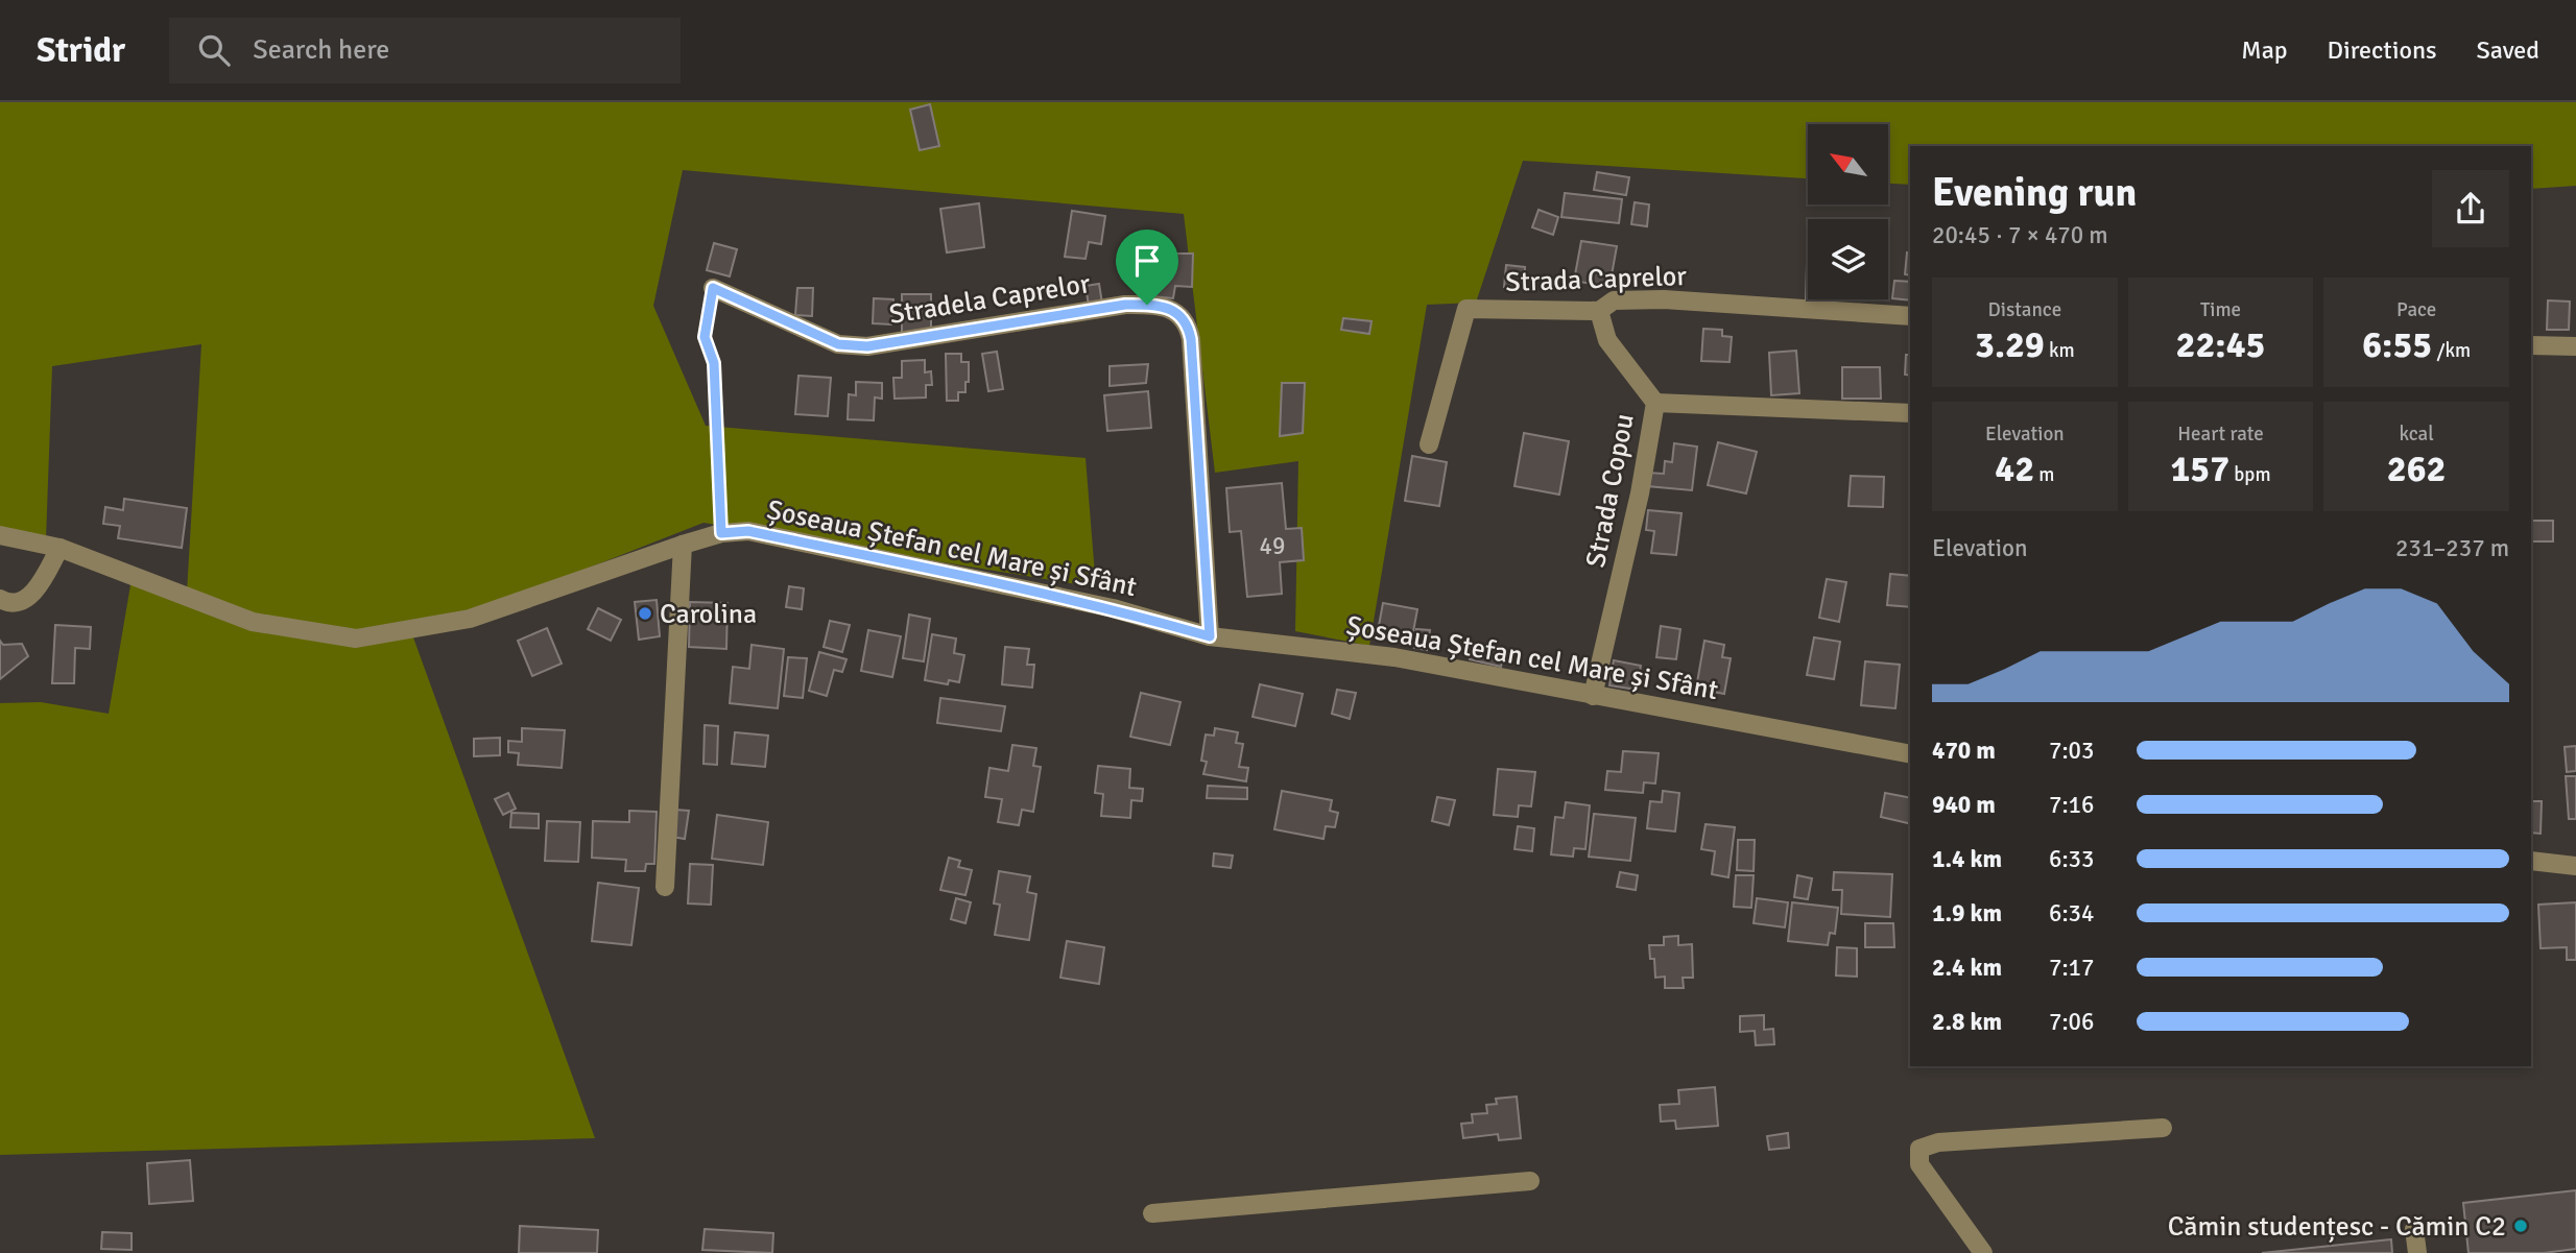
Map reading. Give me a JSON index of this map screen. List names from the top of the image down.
{
  "streets": {
    "street": [
      "Strada Caprelor",
      "Stradela Caprelor",
      "Strada Copou",
      "Șoseaua Ștefan cel Mare și Sfânt"
    ]
  },
  "crossings": [
    ["Strada Caprelor", "Strada Copou"],
    ["Stradela Caprelor", "Șoseaua Ștefan cel Mare și Sfânt"],
    ["Strada Copou", "Șoseaua Ștefan cel Mare și Sfânt"]
  ],
  "places": ["Carolina", "Cămin studențesc - Cămin C2"],
  "house_numbers": ["49"],
  "north": "top left",
  "page": {
    "header": "Stridr",
    "search": "Search here",
    "nav": ["Map", "Directions", "Saved"],
    "heading": ["Evening run", "20:45 · 7 × 470 m"],
    "stats": [
      ["Distance", "3.29 km"],
      ["Time", "22:45"],
      ["Pace", "6:55 /km"],
      ["Elevation", "42 m"],
      ["Heart rate", "157 bpm"],
      ["kcal", "262"]
    ],
    "chart": ["Elevation", "231–237 m"],
    "list": [
      {
        "name": "470 m",
        "note": "7:03"
      },
      {
        "name": "940 m",
        "note": "7:16"
      },
      {
        "name": "1.4 km",
        "note": "6:33"
      },
      {
        "name": "1.9 km",
        "note": "6:34"
      },
      {
        "name": "2.4 km",
        "note": "7:17"
      },
      {
        "name": "2.8 km",
        "note": "7:06"
      }
    ]
  }
}
